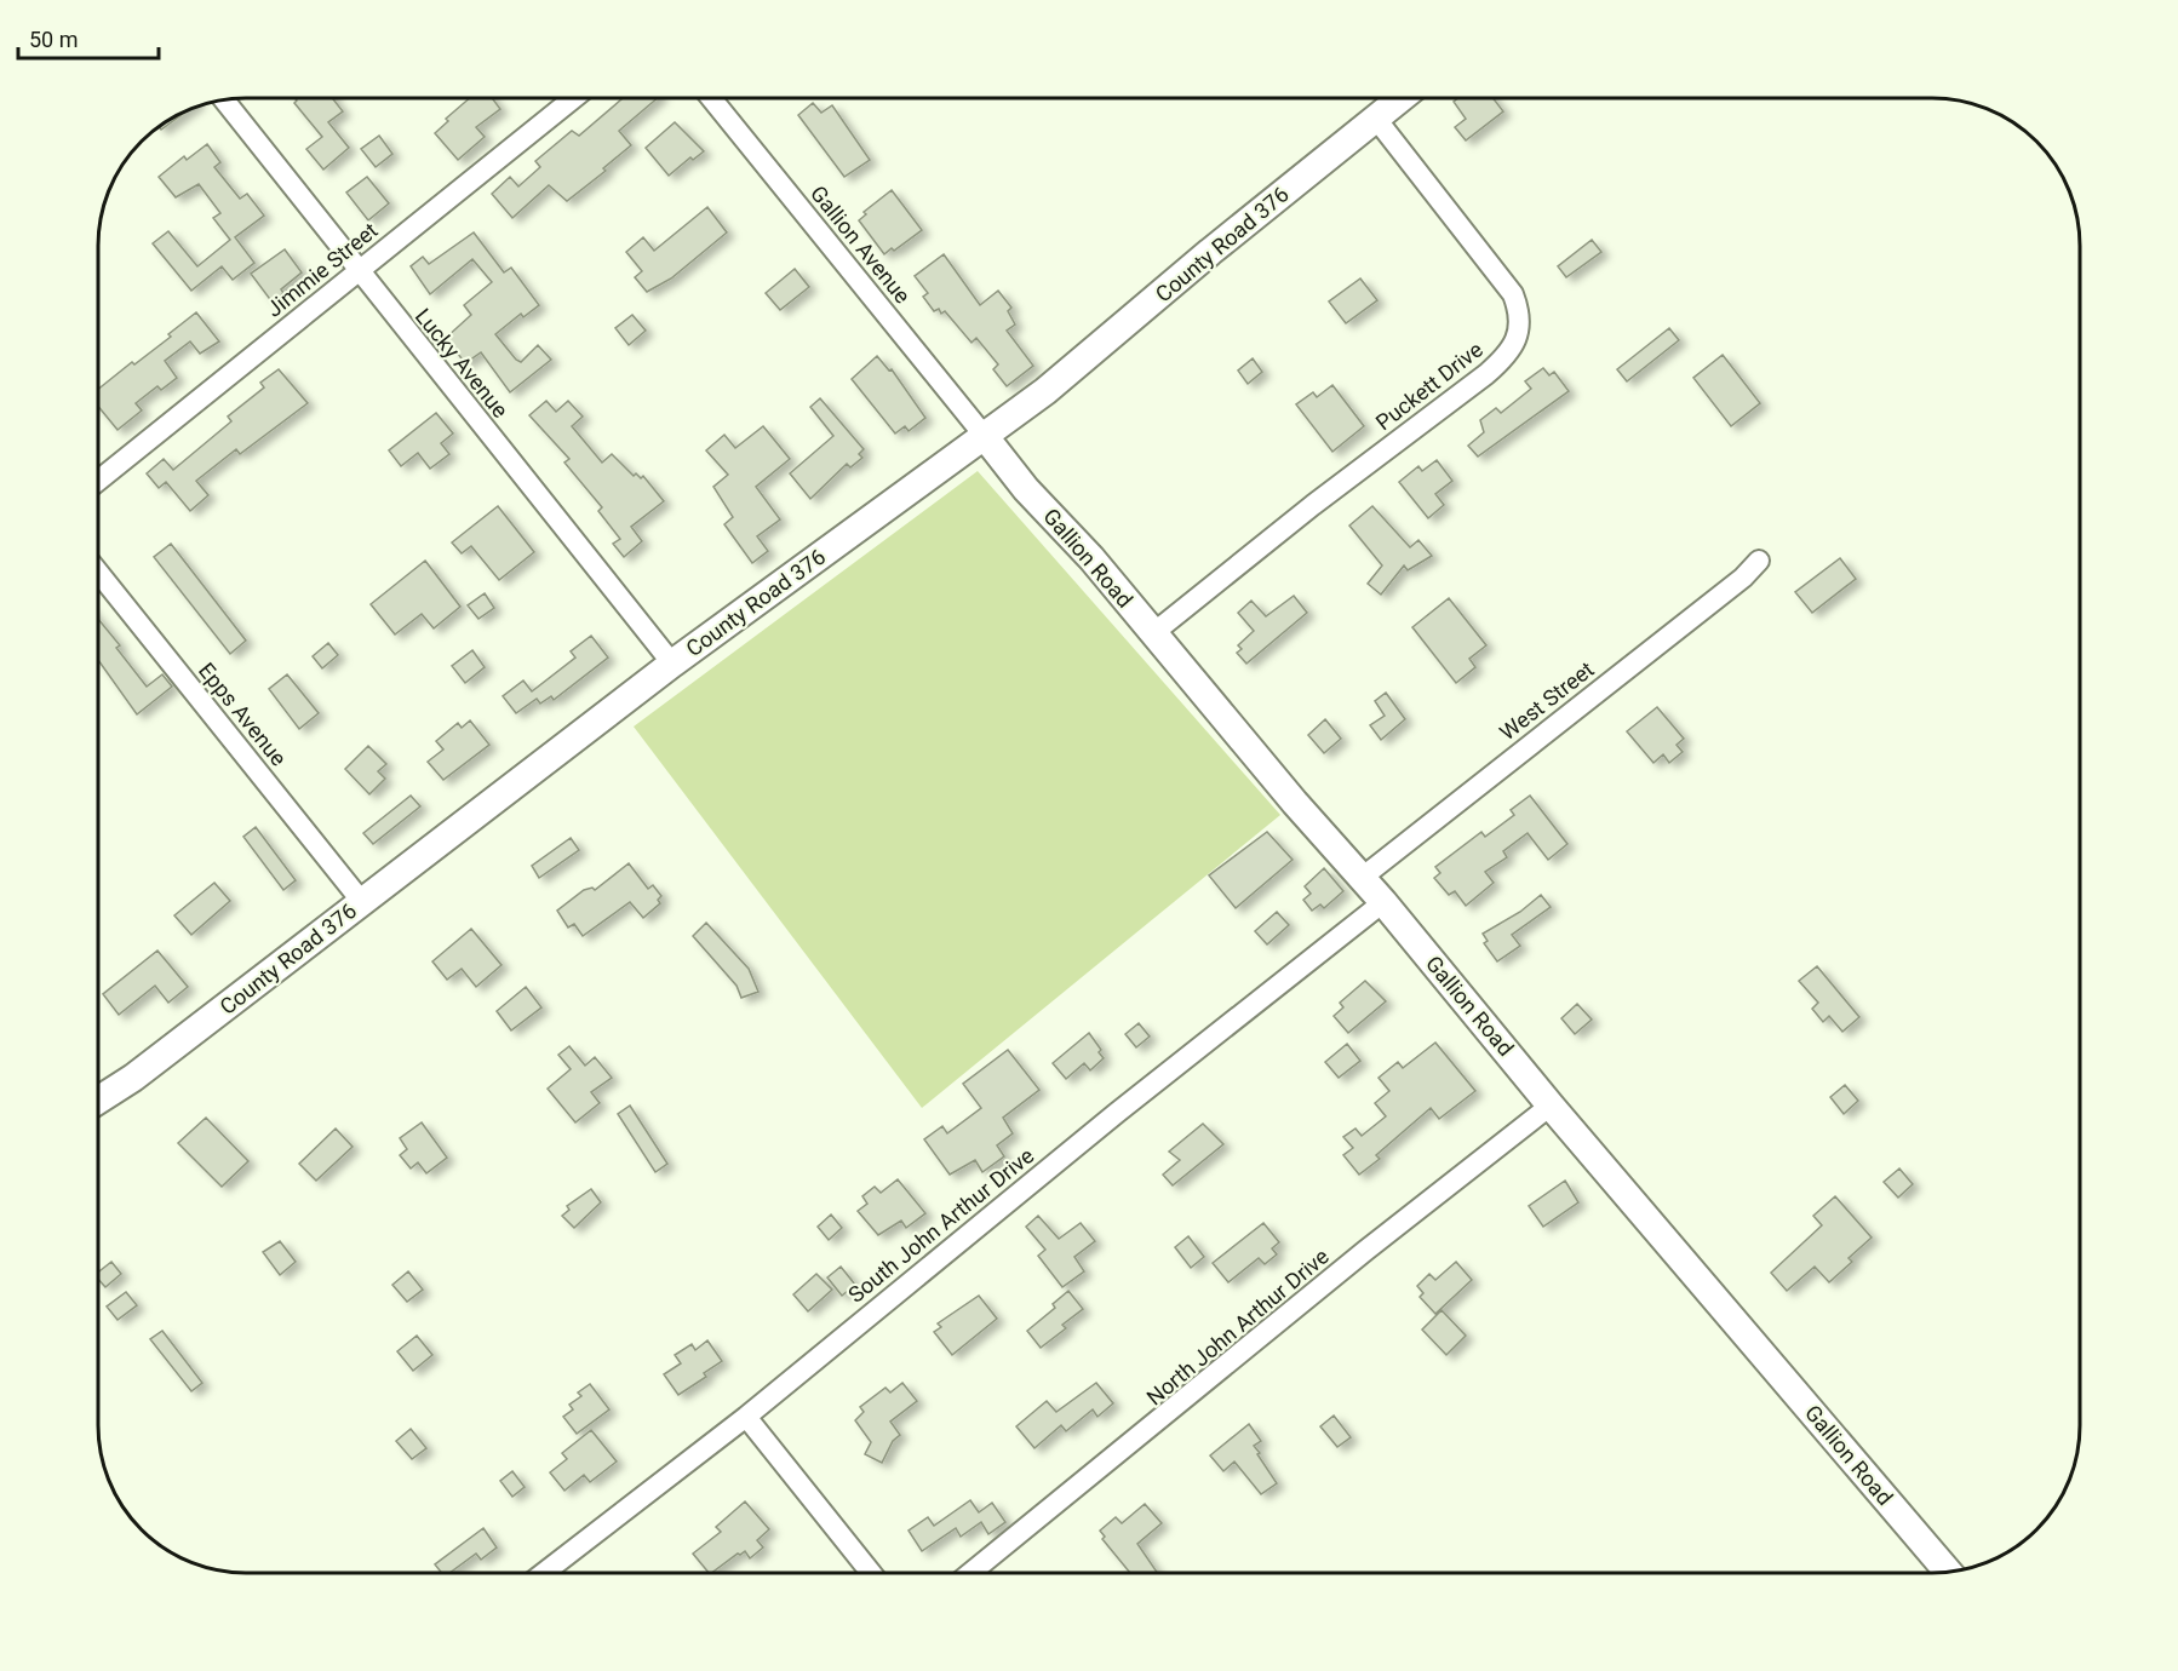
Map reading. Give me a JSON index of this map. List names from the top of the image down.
{
  "streets": {
    "street": [
      "Gallion Avenue",
      "County Road 376",
      "Jimmie Street",
      "Lucky Avenue",
      "Puckett Drive",
      "Gallion Road",
      "West Street",
      "Epps Avenue",
      "South John Arthur Drive",
      "North John Arthur Drive"
    ]
  },
  "crossings": [
    ["Gallion Avenue", "County Road 376"],
    ["Gallion Avenue", "Gallion Road"],
    ["County Road 376", "Lucky Avenue"],
    ["County Road 376", "Puckett Drive"],
    ["County Road 376", "Gallion Road"],
    ["County Road 376", "Epps Avenue"],
    ["Jimmie Street", "Lucky Avenue"],
    ["Puckett Drive", "Gallion Road"],
    ["Gallion Road", "West Street"],
    ["Gallion Road", "South John Arthur Drive"],
    ["Gallion Road", "North John Arthur Drive"]
  ],
  "scale_bar": "50 m"
}
